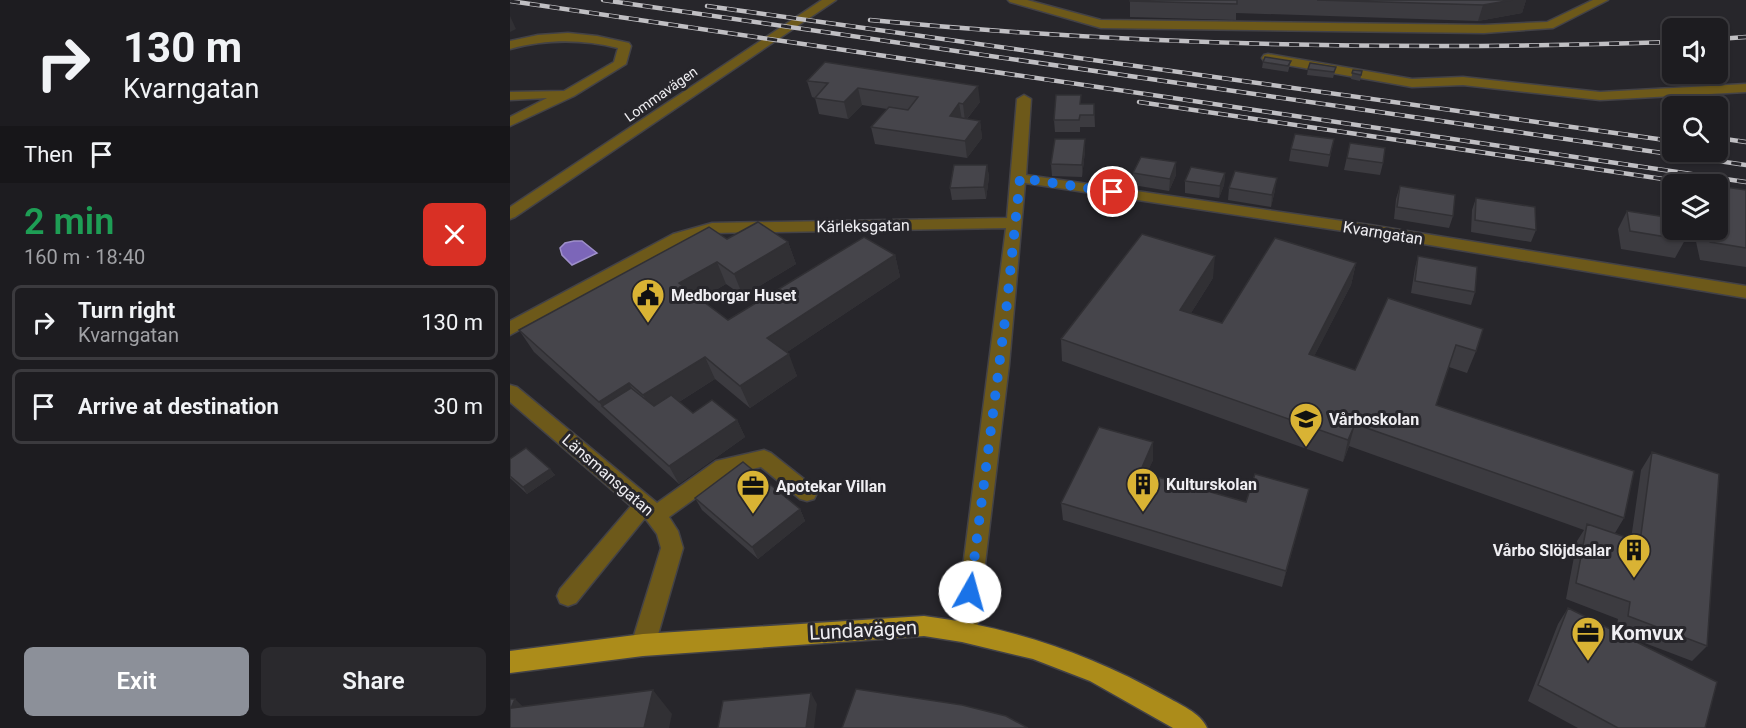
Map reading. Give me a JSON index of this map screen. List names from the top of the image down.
{
  "streets": {
    "main road": ["Lundavägen"],
    "street": [
      "Lommavägen",
      "Kärleksgatan",
      "Kvarngatan",
      "Länsmansgatan"
    ]
  },
  "crossings": [
    ["Länsmansgatan", "Lundavägen"]
  ],
  "places": {
    "public building": ["Medborgar Huset"],
    "school or university": ["Vårboskolan"],
    "building": ["Kulturskolan", "Vårbo Slöjdsalar"],
    "office": ["Apotekar Villan", "Komvux"]
  },
  "page": {
    "turn": ["130 m", "Kvarngatan"],
    "then": "Then",
    "heading": ["2 min", "160 m · 18:40"],
    "list": [
      {
        "name": "Turn right",
        "note": "Kvarngatan",
        "value": "130 m"
      },
      {
        "name": "Arrive at destination",
        "value": "30 m"
      }
    ],
    "buttons": ["Exit", "Share"]
  }
}
